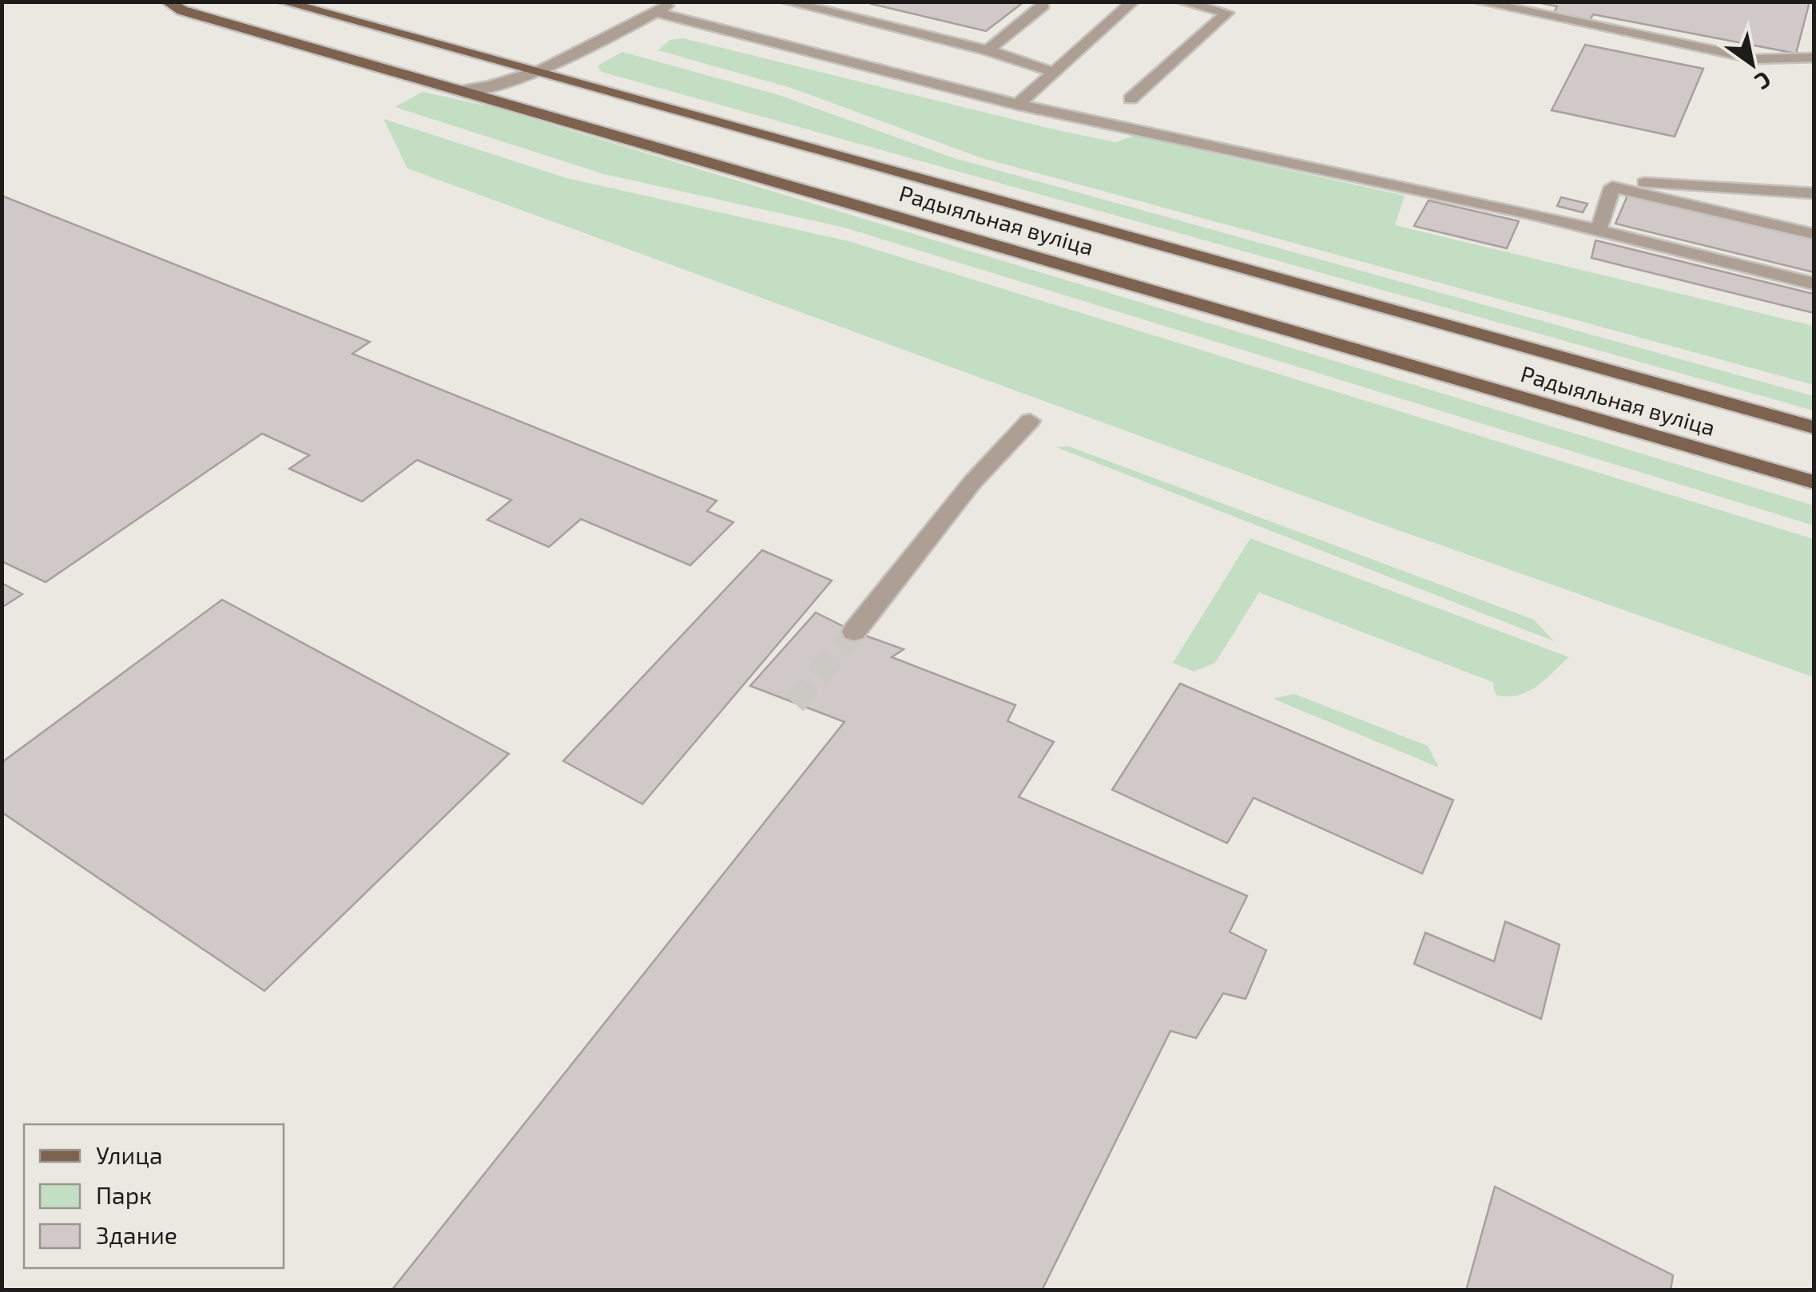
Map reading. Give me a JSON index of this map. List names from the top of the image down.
{
  "streets": {
    "main road": ["Радыяльная вуліца"]
  },
  "legend": ["Улица", "Парк", "Здание"],
  "north": "bottom right"
}
